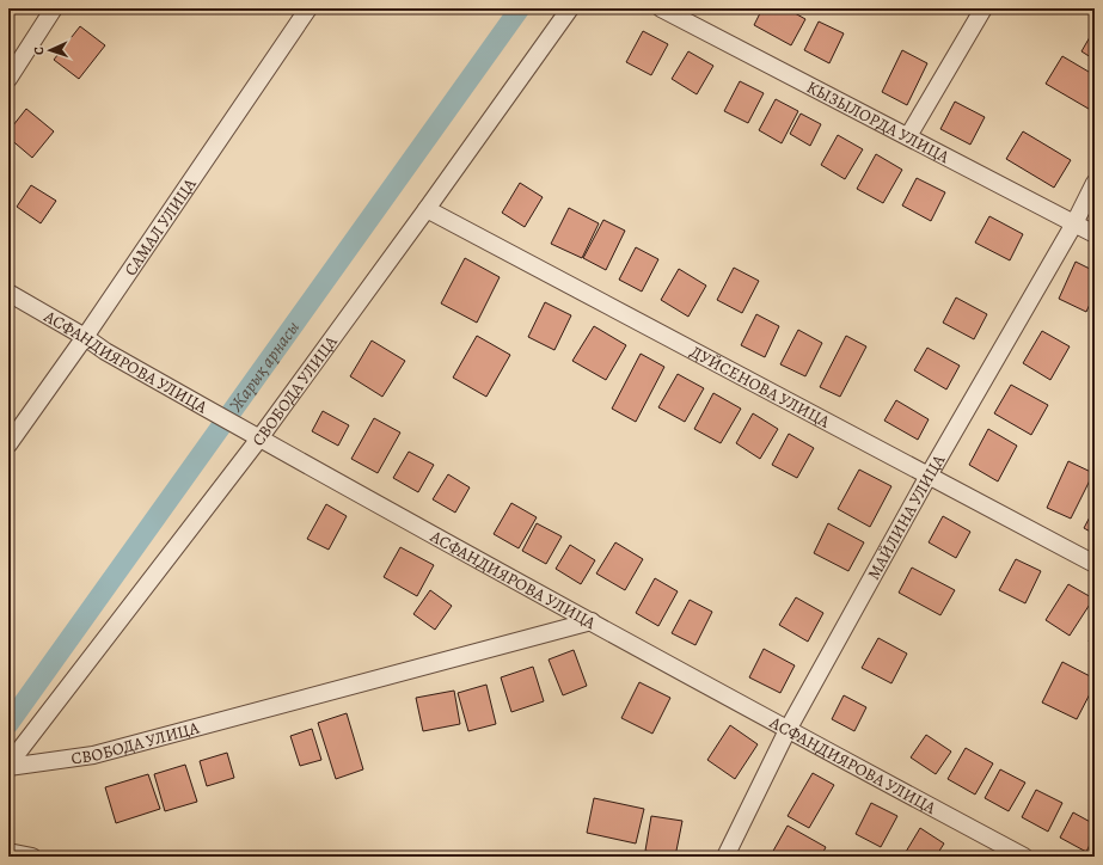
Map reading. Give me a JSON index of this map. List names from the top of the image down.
{
  "streets": {
    "street": [
      "КЫЗЫЛОРДА УЛИЦА",
      "САМАЛ УЛИЦА",
      "АСФАНДИЯРОВА УЛИЦА",
      "ДУЙСЕНОВА УЛИЦА",
      "СВОБОДА УЛИЦА",
      "МАЙЛИНА УЛИЦА"
    ]
  },
  "crossings": [
    ["КЫЗЫЛОРДА УЛИЦА", "МАЙЛИНА УЛИЦА"],
    ["САМАЛ УЛИЦА", "АСФАНДИЯРОВА УЛИЦА"],
    ["АСФАНДИЯРОВА УЛИЦА", "СВОБОДА УЛИЦА"],
    ["АСФАНДИЯРОВА УЛИЦА", "МАЙЛИНА УЛИЦА"],
    ["ДУЙСЕНОВА УЛИЦА", "СВОБОДА УЛИЦА"],
    ["ДУЙСЕНОВА УЛИЦА", "МАЙЛИНА УЛИЦА"]
  ],
  "water": ["Жарық арнасы"],
  "north": "left"
}
